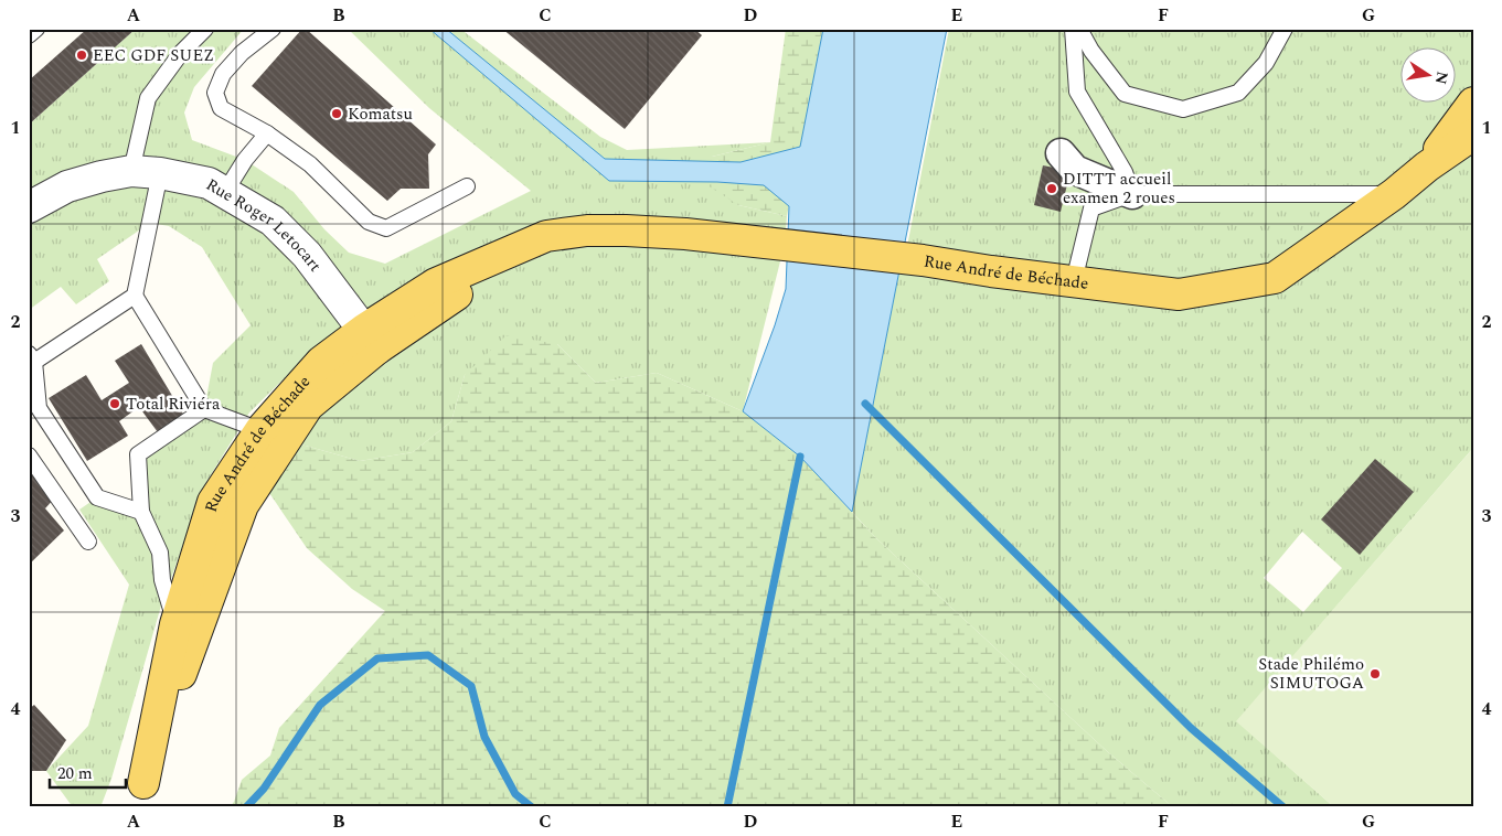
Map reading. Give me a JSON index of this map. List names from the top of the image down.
{
  "streets": {
    "main road": ["Rue André de Béchade"],
    "street": ["Rue Roger Letocart"]
  },
  "crossings": [
    ["Rue Roger Letocart", "Rue André de Béchade"]
  ],
  "places": [
    "EEC GDF SUEZ",
    "Komatsu",
    "DITTT accueil examen 2 roues",
    "Total Riviéra",
    "Stade Philémo SIMUTOGA"
  ],
  "scale_bar": "20 m",
  "north": "right",
  "grid": {
    "columns": [
      "A",
      "B",
      "C",
      "D",
      "E",
      "F",
      "G"
    ],
    "rows": [
      "1",
      "2",
      "3",
      "4"
    ]
  }
}
